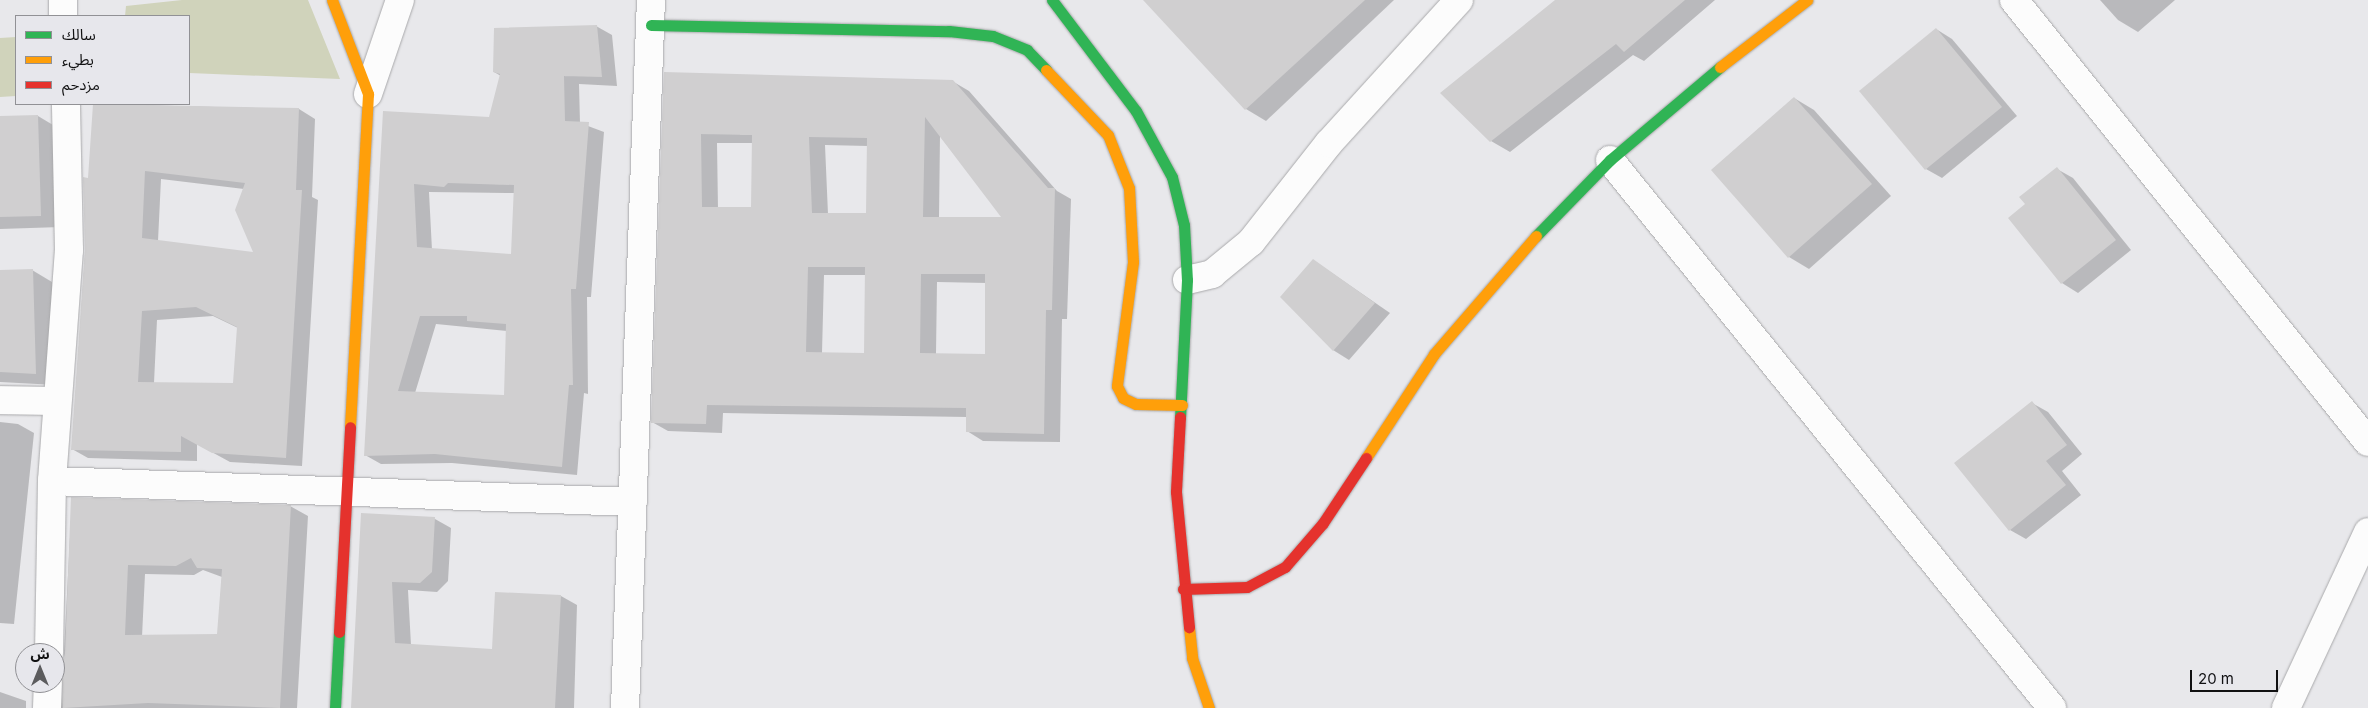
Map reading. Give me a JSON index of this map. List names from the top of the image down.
{
  "legend": ["سالك", "بطيء", "مزدحم"],
  "scale_bar": "20 m",
  "north": "top"
}
